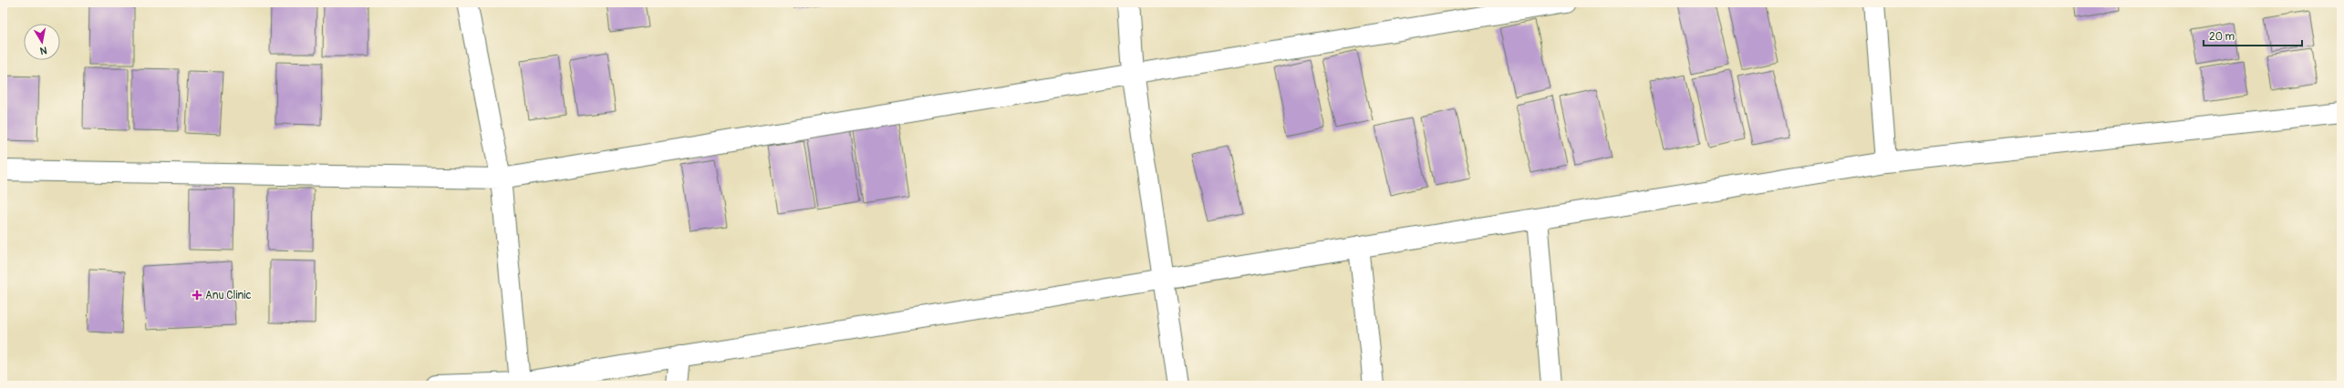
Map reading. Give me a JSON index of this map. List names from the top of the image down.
{
  "places": {
    "health": ["Anu Clinic"]
  },
  "scale_bar": "20 m",
  "north": "bottom"
}
